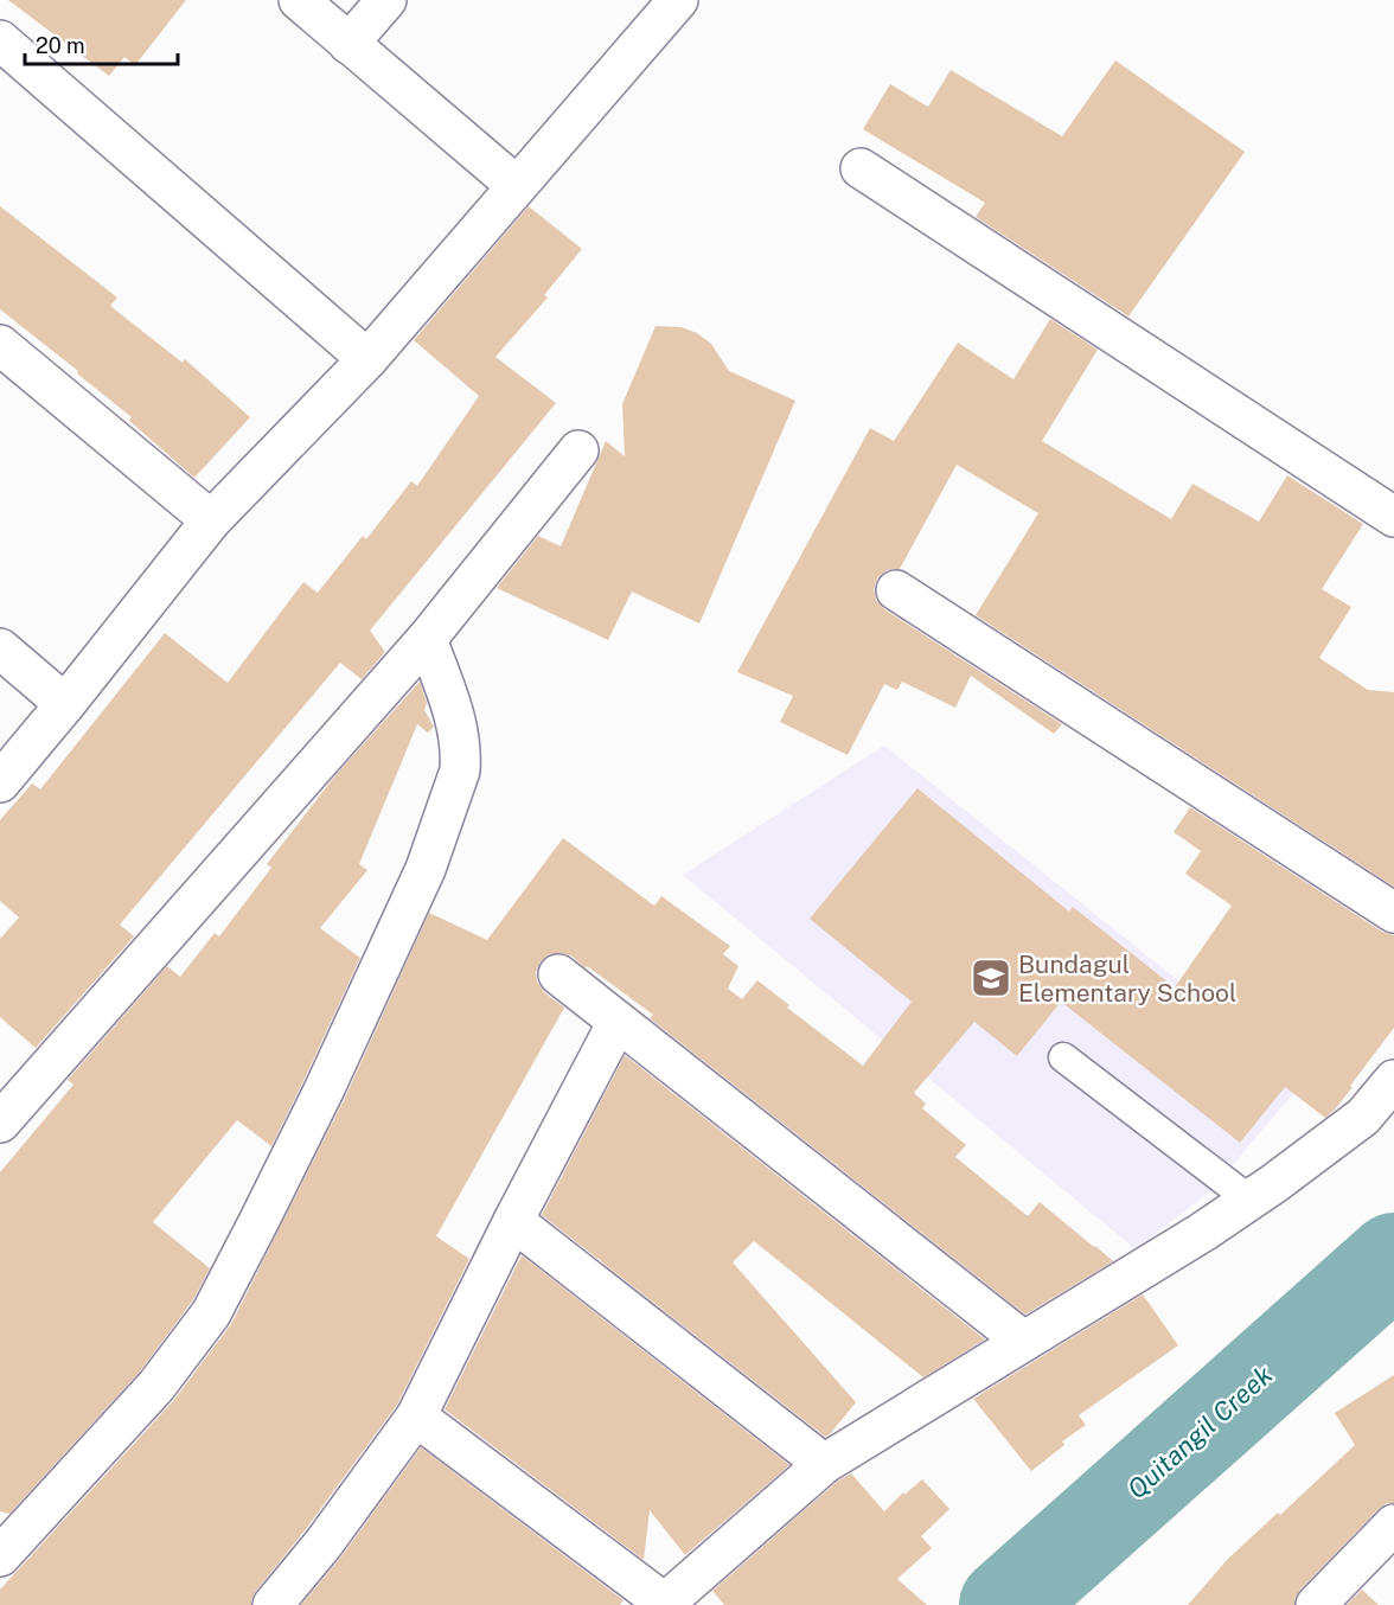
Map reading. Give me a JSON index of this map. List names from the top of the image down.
{
  "water": ["Quitangil Creek"],
  "places": {
    "school or university": ["Bundagul Elementary School"]
  },
  "scale_bar": "20 m"
}
